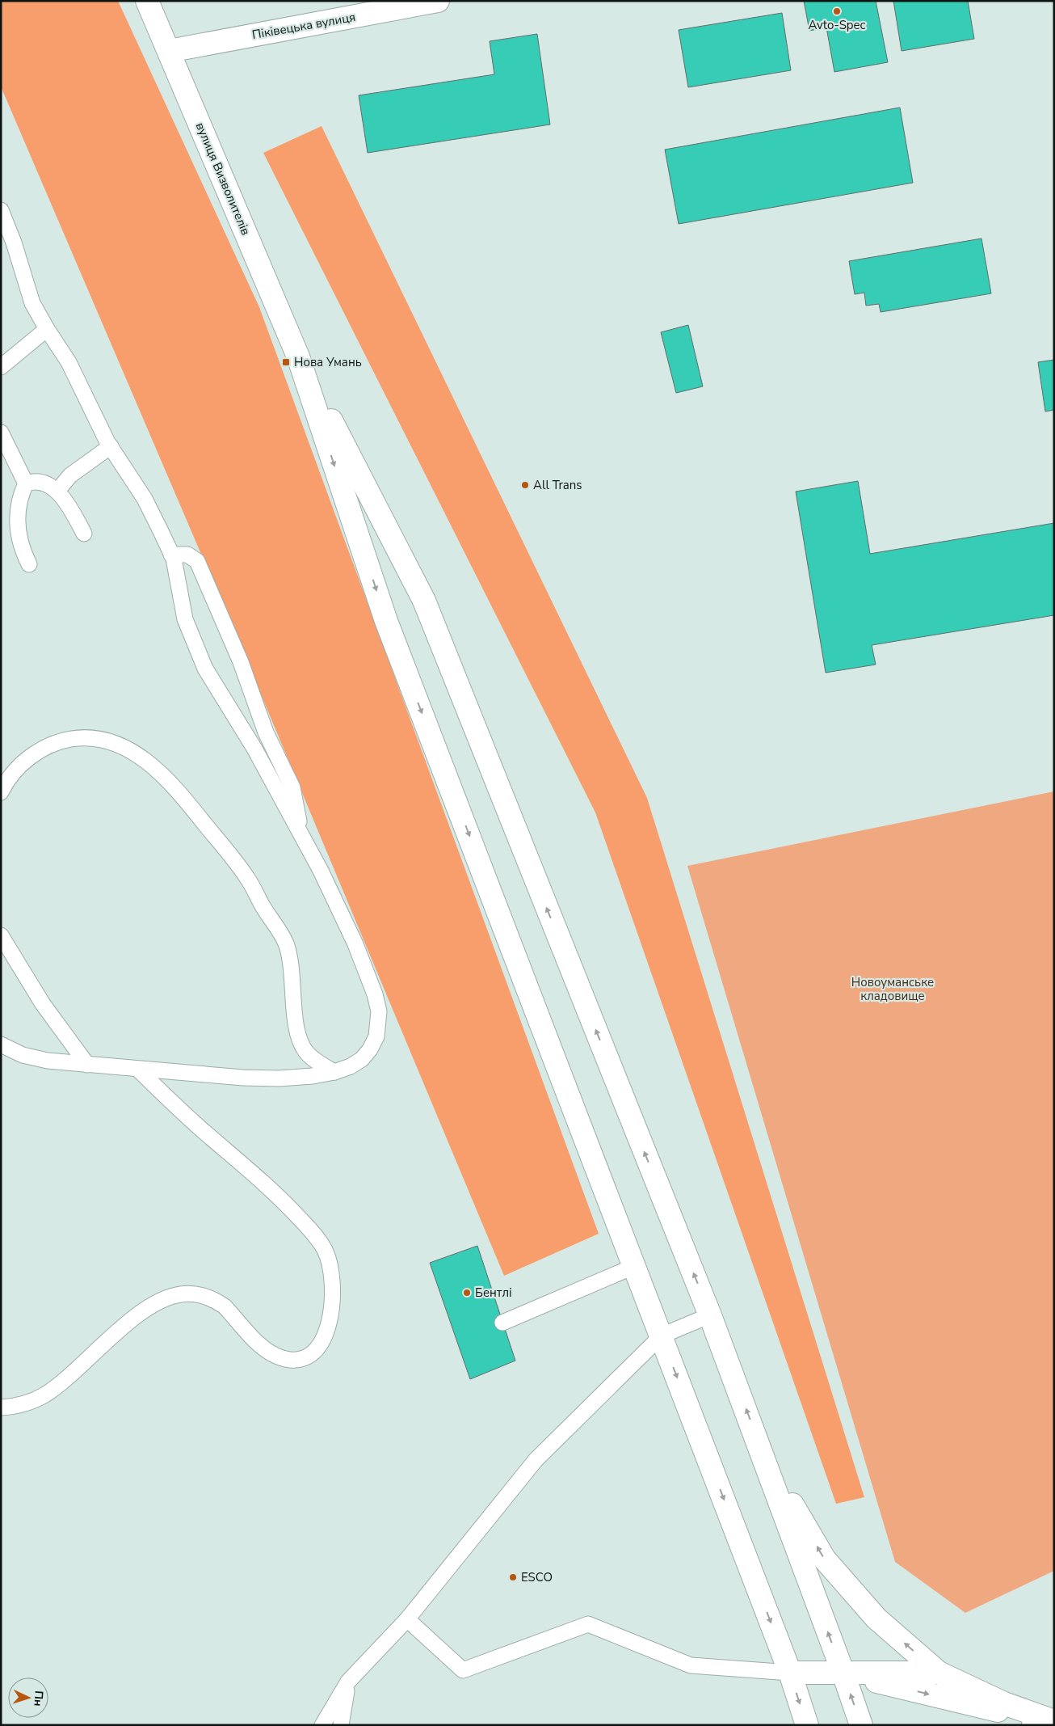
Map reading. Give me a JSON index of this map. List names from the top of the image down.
{
  "streets": {
    "main road": ["Піківецька вулиця", "вулиця Визволителів"]
  },
  "crossings": [
    ["Піківецька вулиця", "вулиця Визволителів"]
  ],
  "parks": ["Новоуманське кладовище"],
  "places": {
    "other": [
      "Avto-Spec",
      "All Trans",
      "Бентлі",
      "ESCO"
    ],
    "transit": ["Нова Умань"]
  },
  "north": "right"
}
